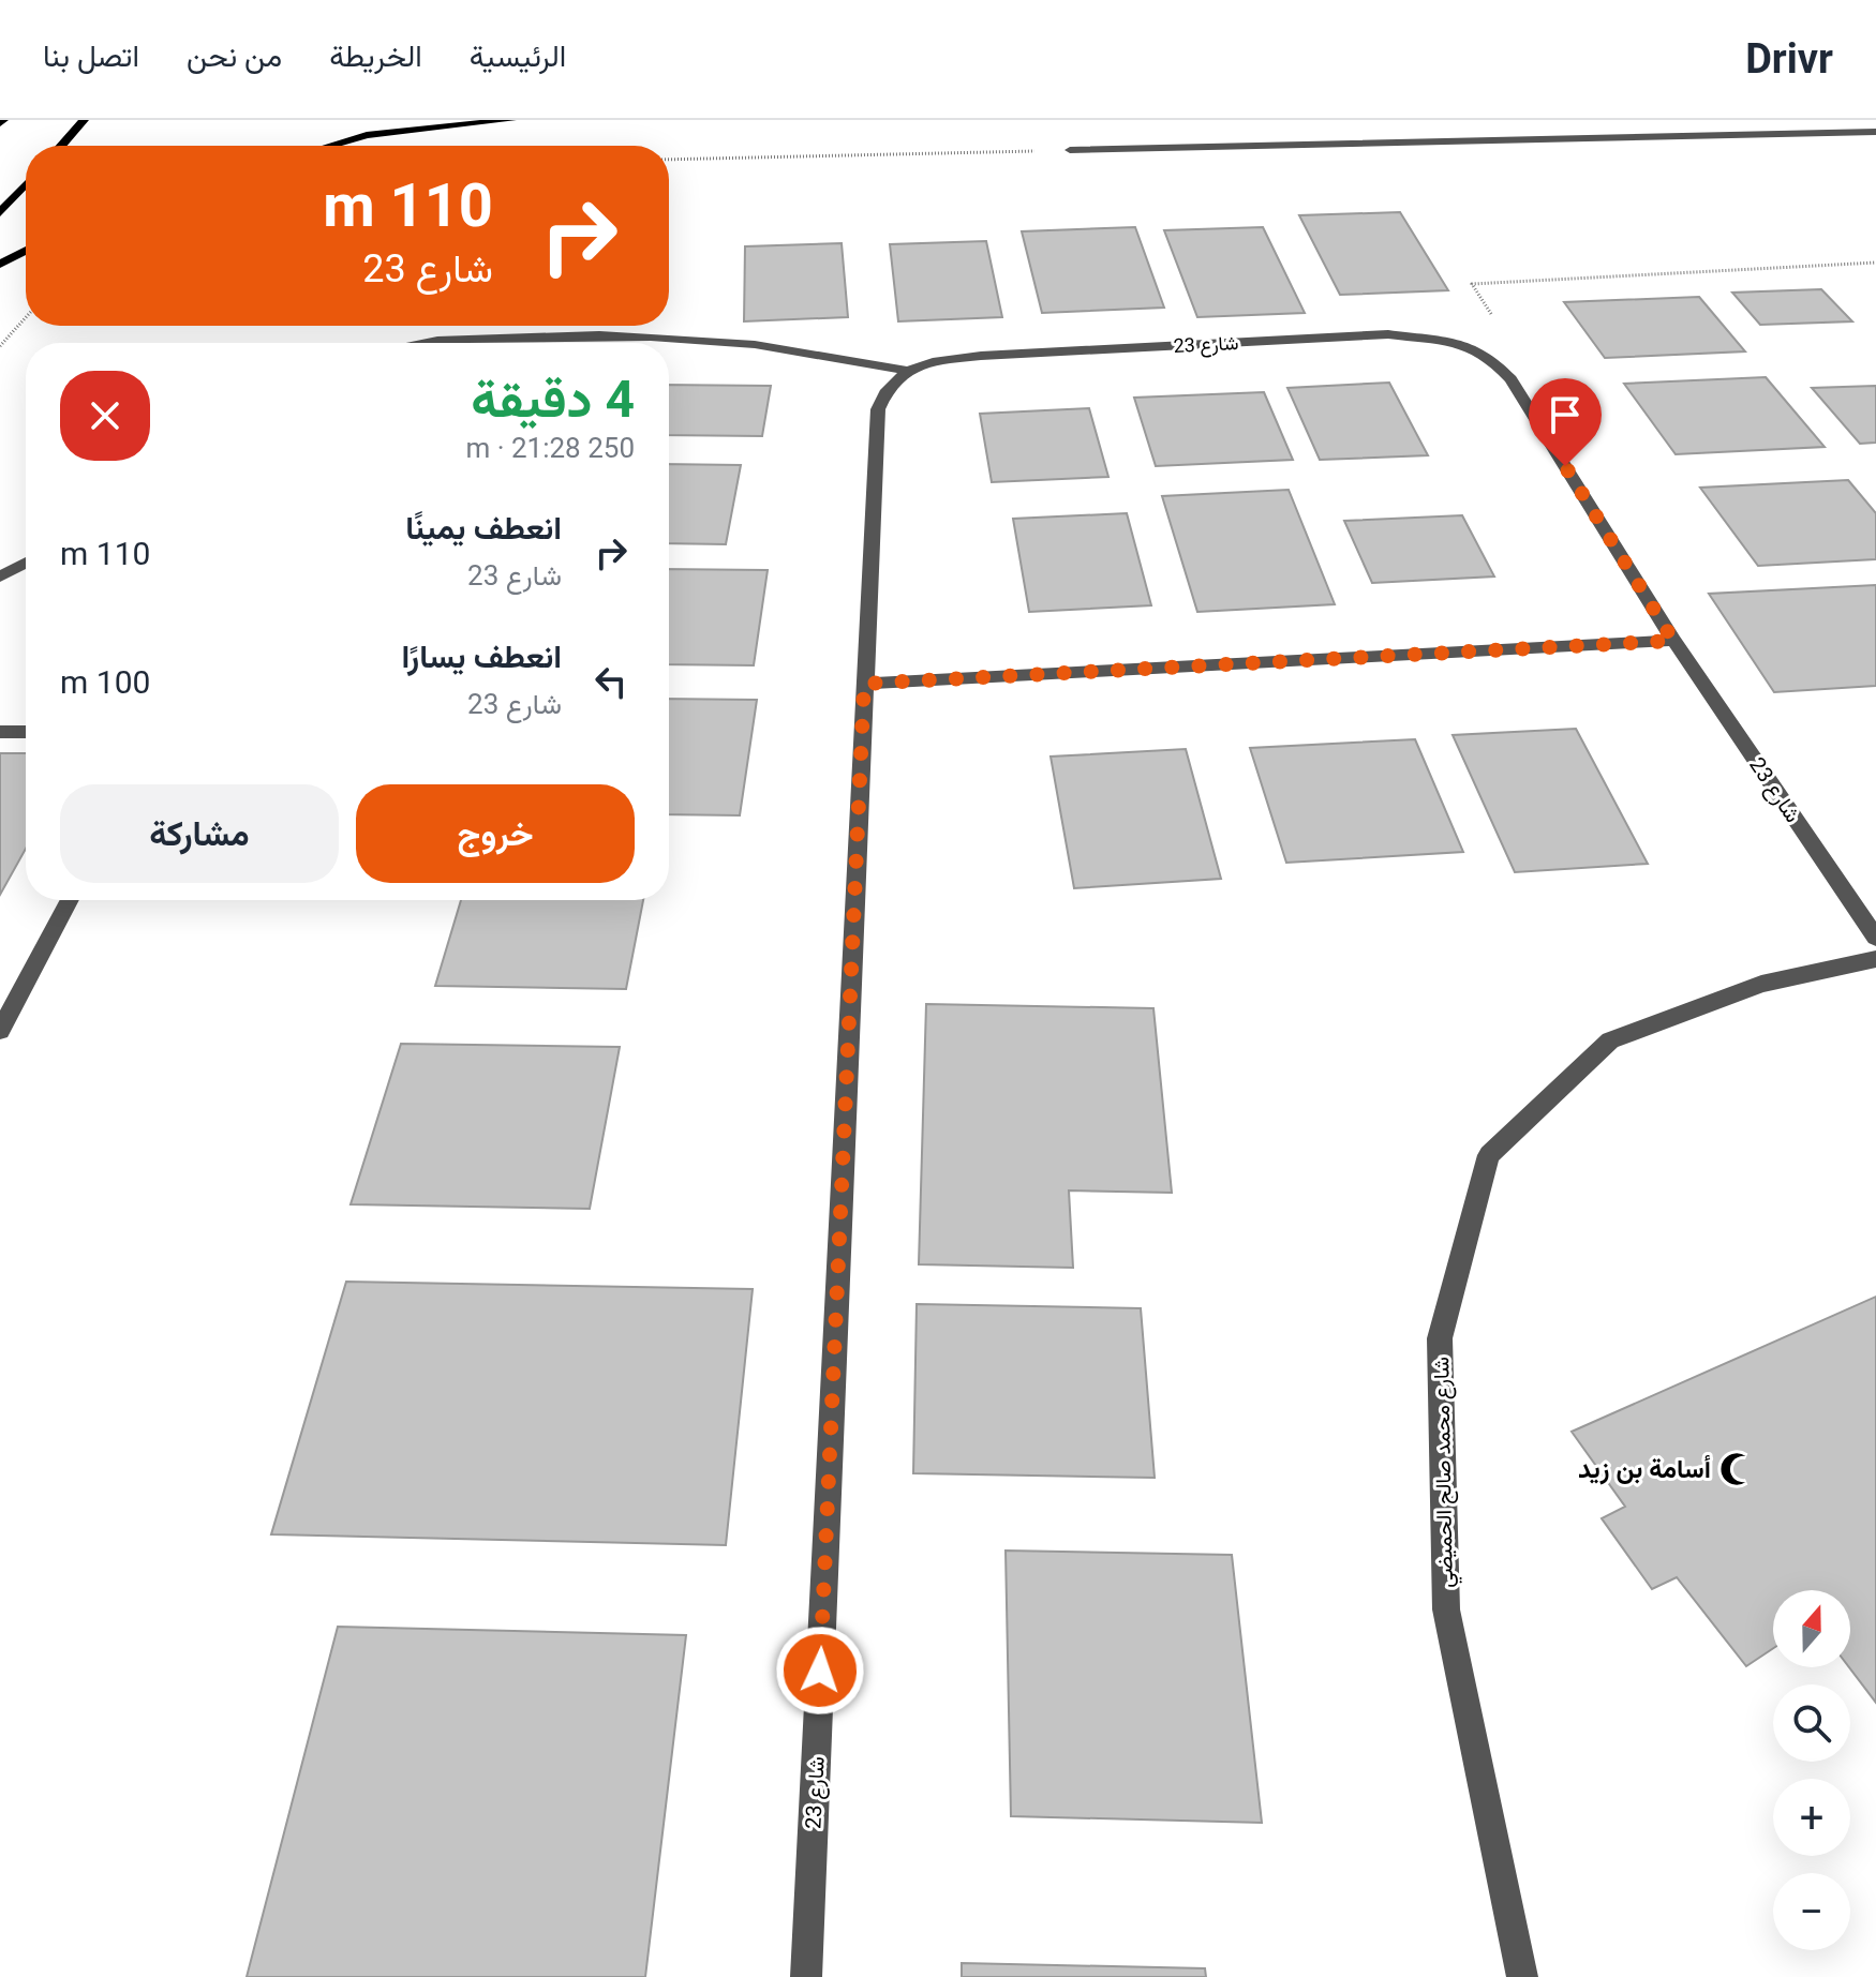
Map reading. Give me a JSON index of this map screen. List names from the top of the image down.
{
  "streets": {
    "street": ["شارع 23", "شارع محمد صالح الحميضي"]
  },
  "places": {
    "mosque": ["أسامة بن زيد"]
  },
  "north": "top",
  "page": {
    "header": "Drivr",
    "nav": [
      "الرئيسية",
      "الخريطة",
      "من نحن",
      "اتصل بنا"
    ],
    "turn": ["110 m", "شارع 23"],
    "heading": ["4 دقيقة", "250 m · 21:28"],
    "list": [
      {
        "name": "انعطف يمينًا",
        "note": "شارع 23",
        "value": "110 m"
      },
      {
        "name": "انعطف يسارًا",
        "note": "شارع 23",
        "value": "100 m"
      }
    ],
    "buttons": ["خروج", "مشاركة"],
    "map_buttons": ["+", "−"]
  }
}
